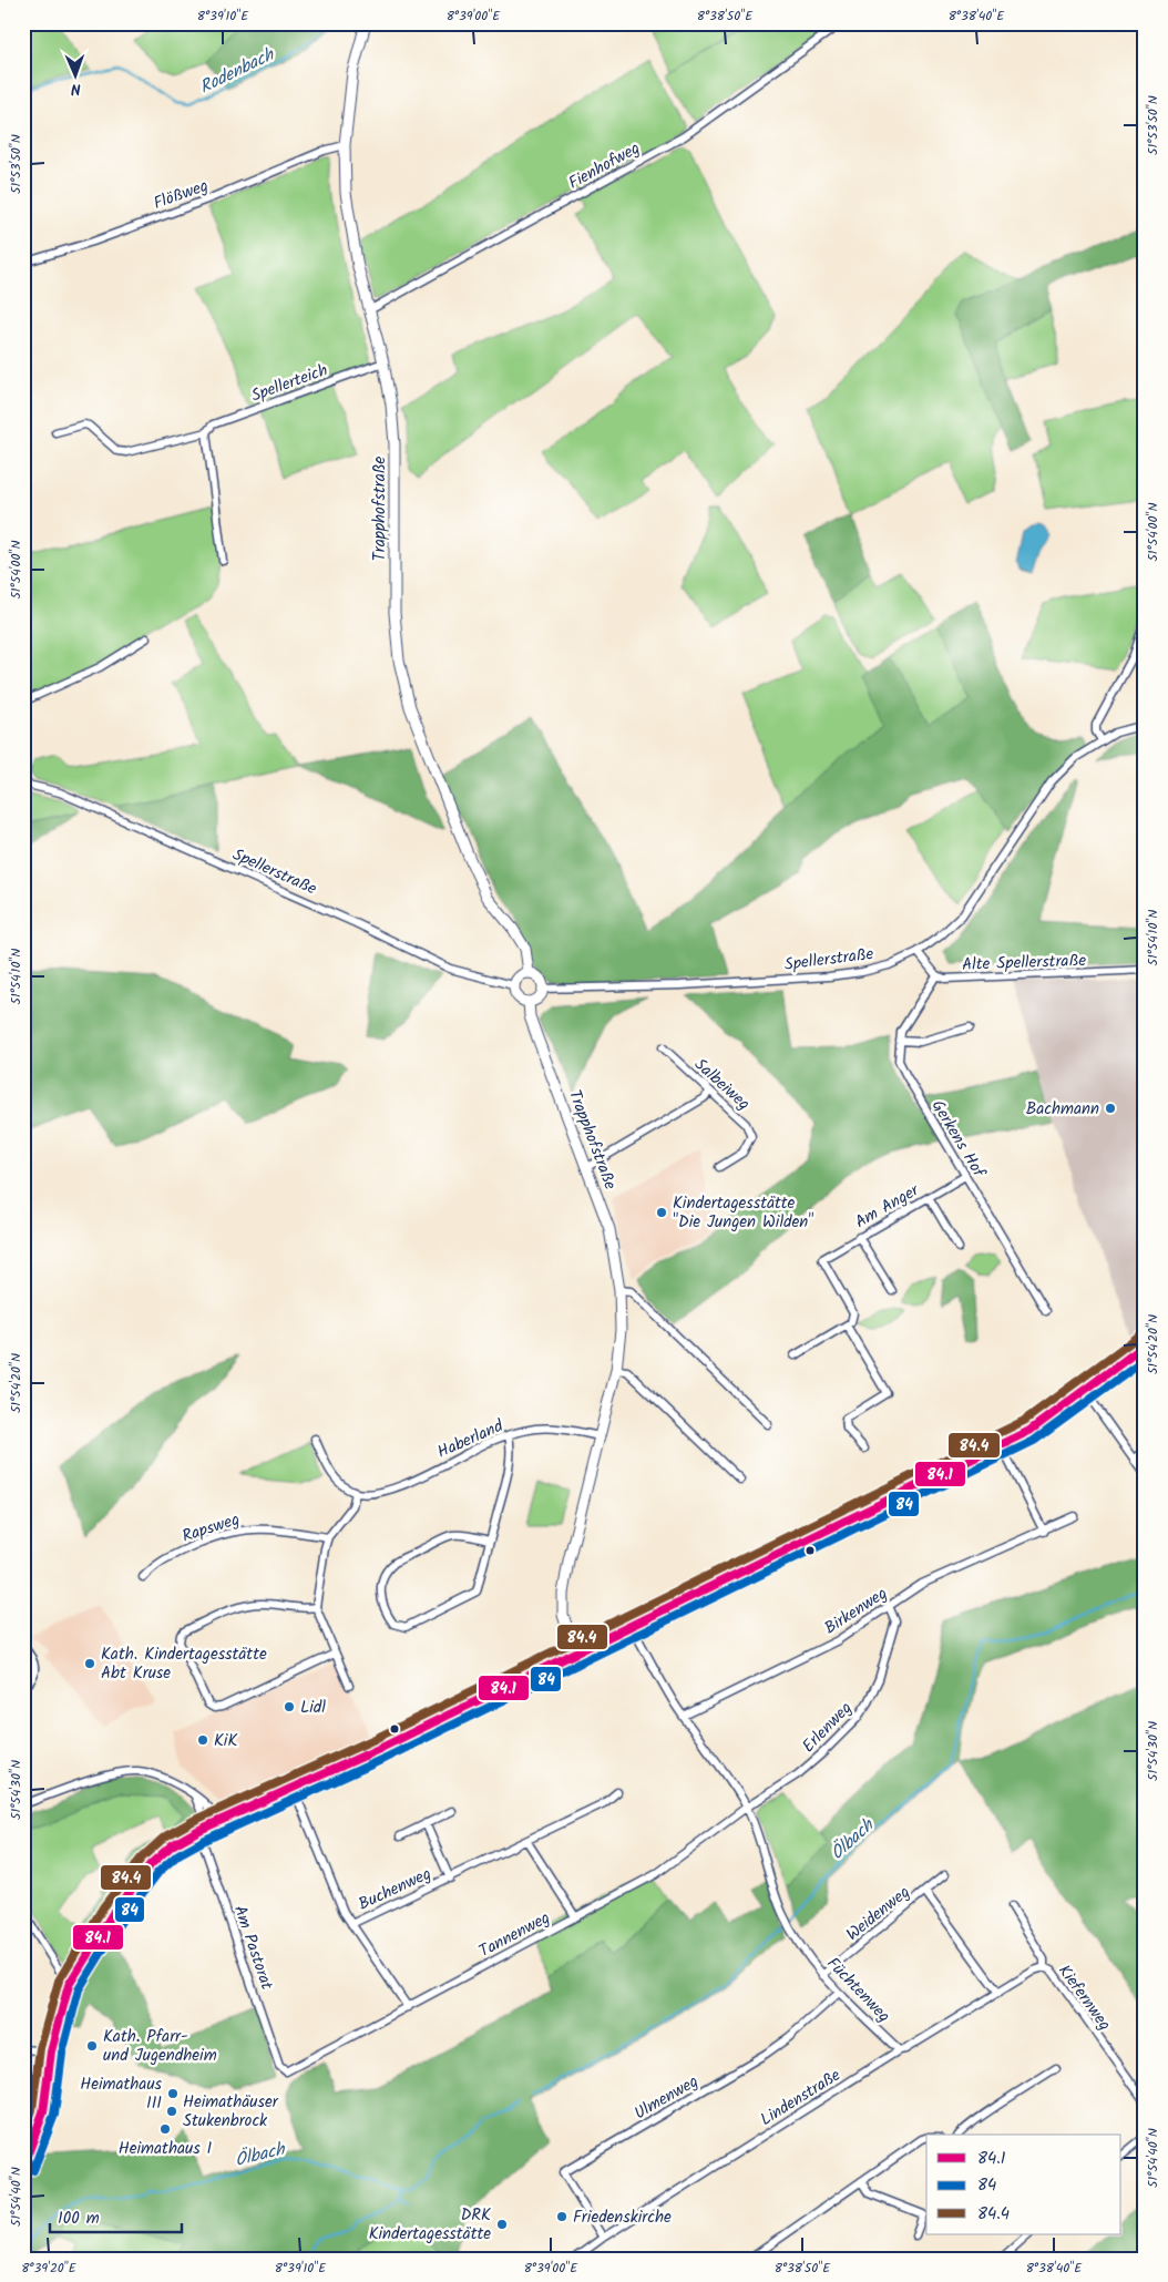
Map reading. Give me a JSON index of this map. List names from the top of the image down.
{
  "streets": {
    "street": [
      "Fienhofweg",
      "Flößweg",
      "Spellerteich",
      "Trapphofstraße",
      "Spellerstraße",
      "Alte Spellerstraße",
      "Salbeiweg",
      "Gerkens Hof",
      "Am Anger",
      "Haberland",
      "Rapsweg",
      "Birkenweg",
      "Erlenweg",
      "Buchenweg",
      "Weidenweg",
      "Tannenweg",
      "Am Pastorat",
      "Füchtenweg",
      "Kiefernweg",
      "Ulmenweg",
      "Lindenstraße"
    ]
  },
  "crossings": [
    ["Fienhofweg", "Trapphofstraße"],
    ["Flößweg", "Trapphofstraße"],
    ["Spellerteich", "Trapphofstraße"],
    ["Trapphofstraße", "Spellerstraße"],
    ["Trapphofstraße", "Haberland"],
    ["Alte Spellerstraße", "Gerkens Hof"],
    ["Gerkens Hof", "Am Anger"],
    ["Birkenweg", "Erlenweg"],
    ["Birkenweg", "Füchtenweg"],
    ["Erlenweg", "Tannenweg"],
    ["Erlenweg", "Füchtenweg"],
    ["Weidenweg", "Füchtenweg"],
    ["Weidenweg", "Lindenstraße"],
    ["Tannenweg", "Am Pastorat"],
    ["Tannenweg", "Füchtenweg"],
    ["Füchtenweg", "Ulmenweg"],
    ["Füchtenweg", "Lindenstraße"],
    ["Kiefernweg", "Lindenstraße"],
    ["Ulmenweg", "Lindenstraße"]
  ],
  "water": ["Rodenbach", "Ölbach"],
  "places": [
    "Bachmann",
    "Kindertagesstätte \"Die Jungen Wilden\"",
    "Kath. Kindertagesstätte Abt Kruse",
    "Lidl",
    "KiK",
    "Kath. Pfarr- und Jugendheim",
    "Heimathaus III",
    "Heimathäuser Stukenbrock",
    "Heimathaus I",
    "Friedenskirche",
    "DRK Kindertagesstätte"
  ],
  "lines": ["transit line 84.4", "transit line 84.1", "transit line 84"],
  "legend": ["84.1", "84", "84.4"],
  "scale_bar": "100 m",
  "north": "bottom",
  "coordinates": [
    "8°39'10\"E",
    "8°39'00\"E",
    "8°38'50\"E",
    "8°38'40\"E",
    "51°53'50\"N",
    "51°54'00\"N",
    "51°54'10\"N",
    "51°54'20\"N",
    "51°54'30\"N",
    "51°54'40\"N",
    "8°39'20\"E"
  ]
}
